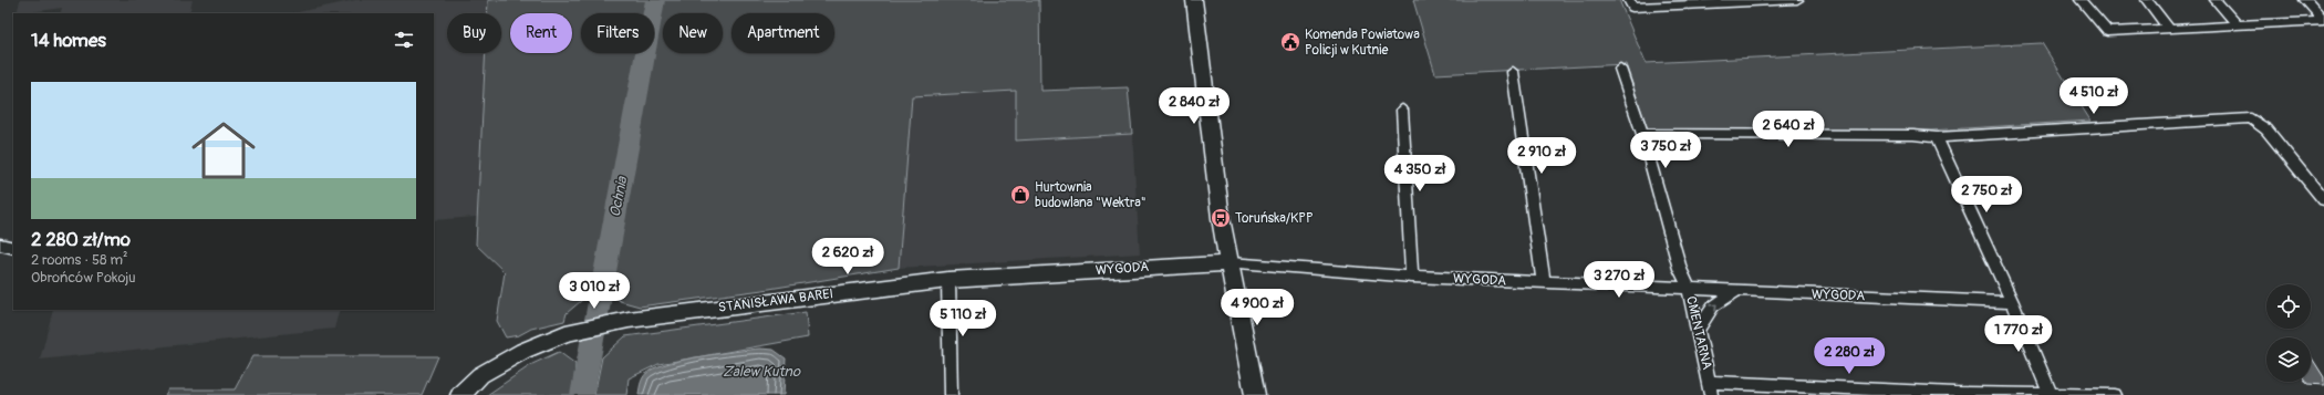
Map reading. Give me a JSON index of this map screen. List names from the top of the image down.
{
  "streets": {
    "street": ["WYGODA", "STANISŁAWA BAREI", "CMENTARNA"]
  },
  "crossings": [
    ["WYGODA", "STANISŁAWA BAREI"],
    ["WYGODA", "CMENTARNA"]
  ],
  "water": ["Ochnia", "Zalew Kutno"],
  "places": {
    "public building": ["Komenda Powiatowa Policji w Kutnie"],
    "shop": ["Hurtownia budowlana \"Wektra\""],
    "bus stop": ["Toruńska/KPP"]
  },
  "page": {
    "chip": [
      "Buy",
      "Rent",
      "Filters",
      "New",
      "Apartment"
    ],
    "heading": "14 homes",
    "list": [
      {
        "name": "2 280 zł/mo",
        "note": "2 rooms · 58 m² · Obrońców Pokoju"
      }
    ],
    "price": [
      "4 510 zł",
      "2 840 zł",
      "2 640 zł",
      "3 750 zł",
      "2 910 zł",
      "4 350 zł",
      "2 750 zł",
      "2 620 zł",
      "3 270 zł",
      "3 010 zł",
      "4 900 zł",
      "5 110 zł",
      "1 770 zł",
      "2 280 zł"
    ]
  }
}
